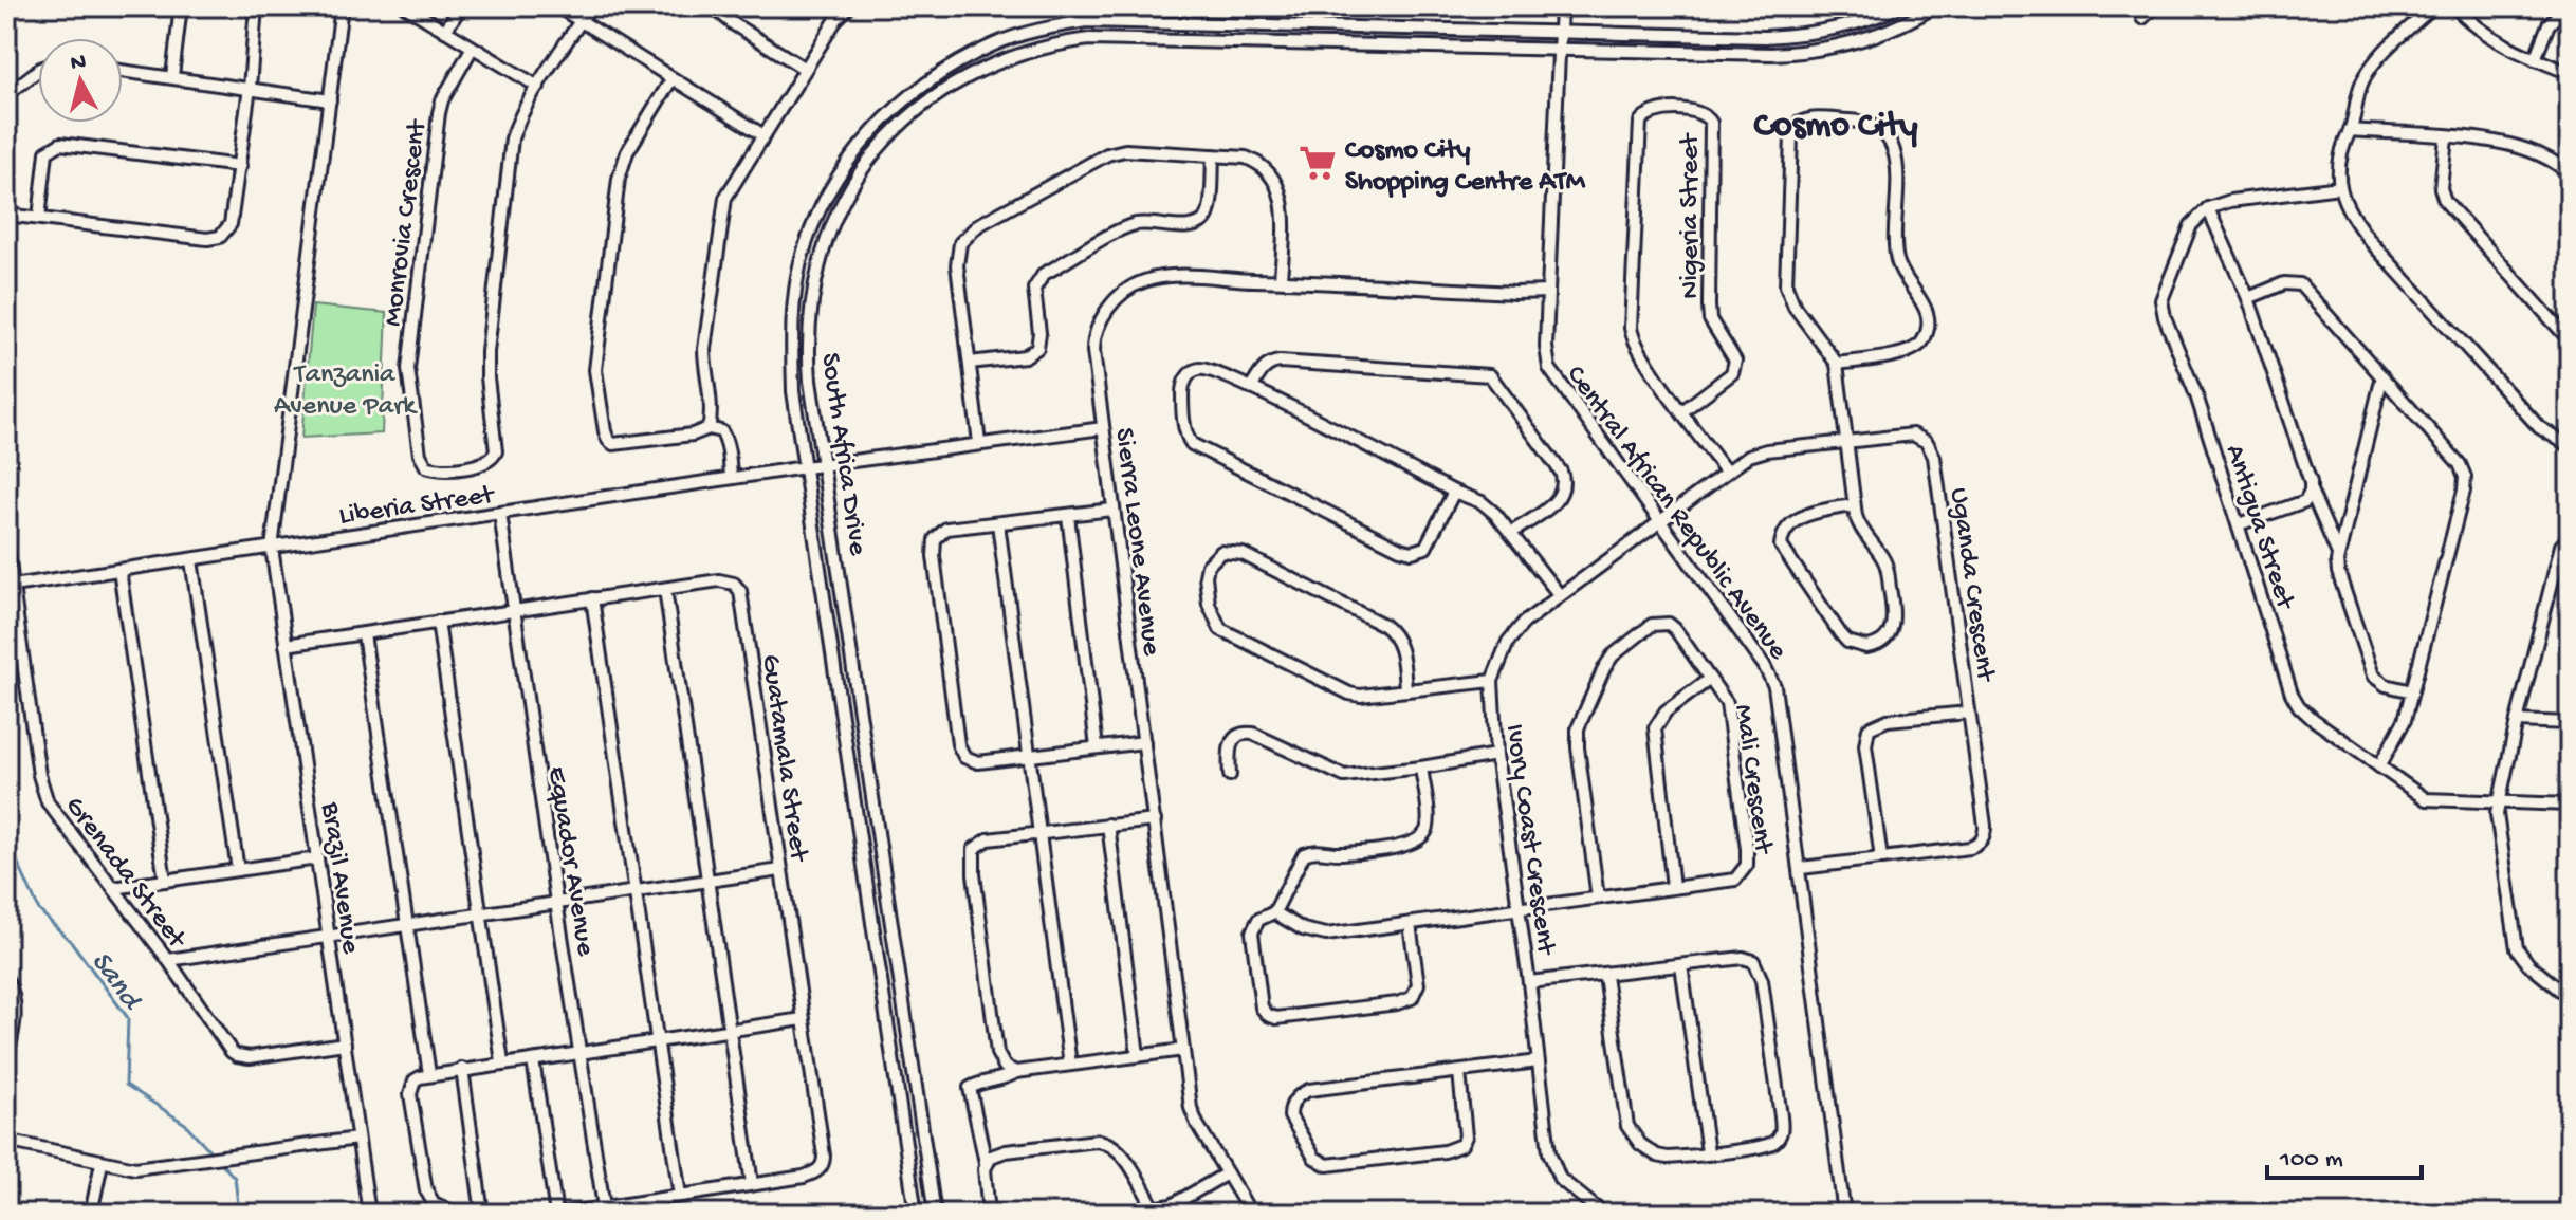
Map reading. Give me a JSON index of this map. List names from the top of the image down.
{
  "streets": {
    "street": [
      "Nigeria Street",
      "Monrovia Crescent",
      "South Africa Drive",
      "Liberia Street",
      "Central African Republic Avenue",
      "Antigua Street",
      "Sierra Leone Avenue",
      "Uganda Crescent",
      "Guatamala Street",
      "Mali Crescent",
      "Ivory Coast Crescent",
      "Equador Avenue",
      "Grenada Street",
      "Brazil Avenue"
    ]
  },
  "crossings": [
    ["Nigeria Street", "Uganda Crescent"],
    ["South Africa Drive", "Liberia Street"],
    ["South Africa Drive", "Central African Republic Avenue"],
    ["Liberia Street", "Sierra Leone Avenue"],
    ["Liberia Street", "Equador Avenue"],
    ["Liberia Street", "Grenada Street"],
    ["Liberia Street", "Brazil Avenue"],
    ["Central African Republic Avenue", "Sierra Leone Avenue"],
    ["Central African Republic Avenue", "Uganda Crescent"],
    ["Central African Republic Avenue", "Ivory Coast Crescent"],
    ["Uganda Crescent", "Ivory Coast Crescent"],
    ["Guatamala Street", "Equador Avenue"],
    ["Guatamala Street", "Brazil Avenue"],
    ["Mali Crescent", "Ivory Coast Crescent"],
    ["Grenada Street", "Brazil Avenue"]
  ],
  "districts": ["Cosmo City"],
  "water": ["Sand"],
  "parks": ["Tanzania Avenue Park"],
  "places": {
    "supermarket": ["Cosmo City Shopping Centre ATM"]
  },
  "scale_bar": "100 m",
  "north": "top"
}
